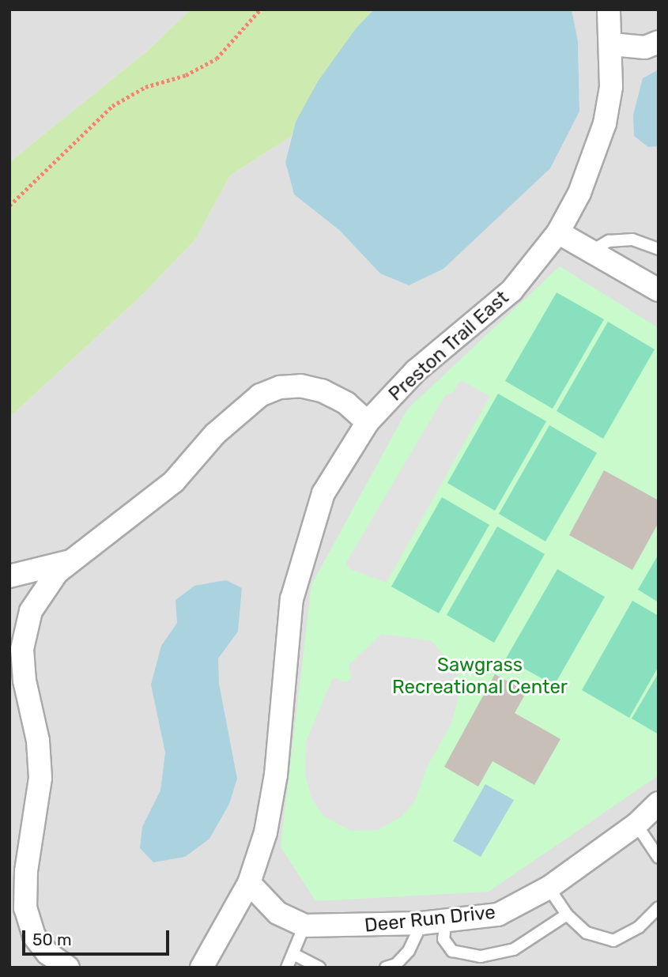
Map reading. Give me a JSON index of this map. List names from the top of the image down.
{
  "streets": {
    "street": ["Preston Trail East", "Deer Run Drive"]
  },
  "crossings": [
    ["Preston Trail East", "Deer Run Drive"]
  ],
  "parks": ["Sawgrass Recreational Center"],
  "scale_bar": "50 m"
}
